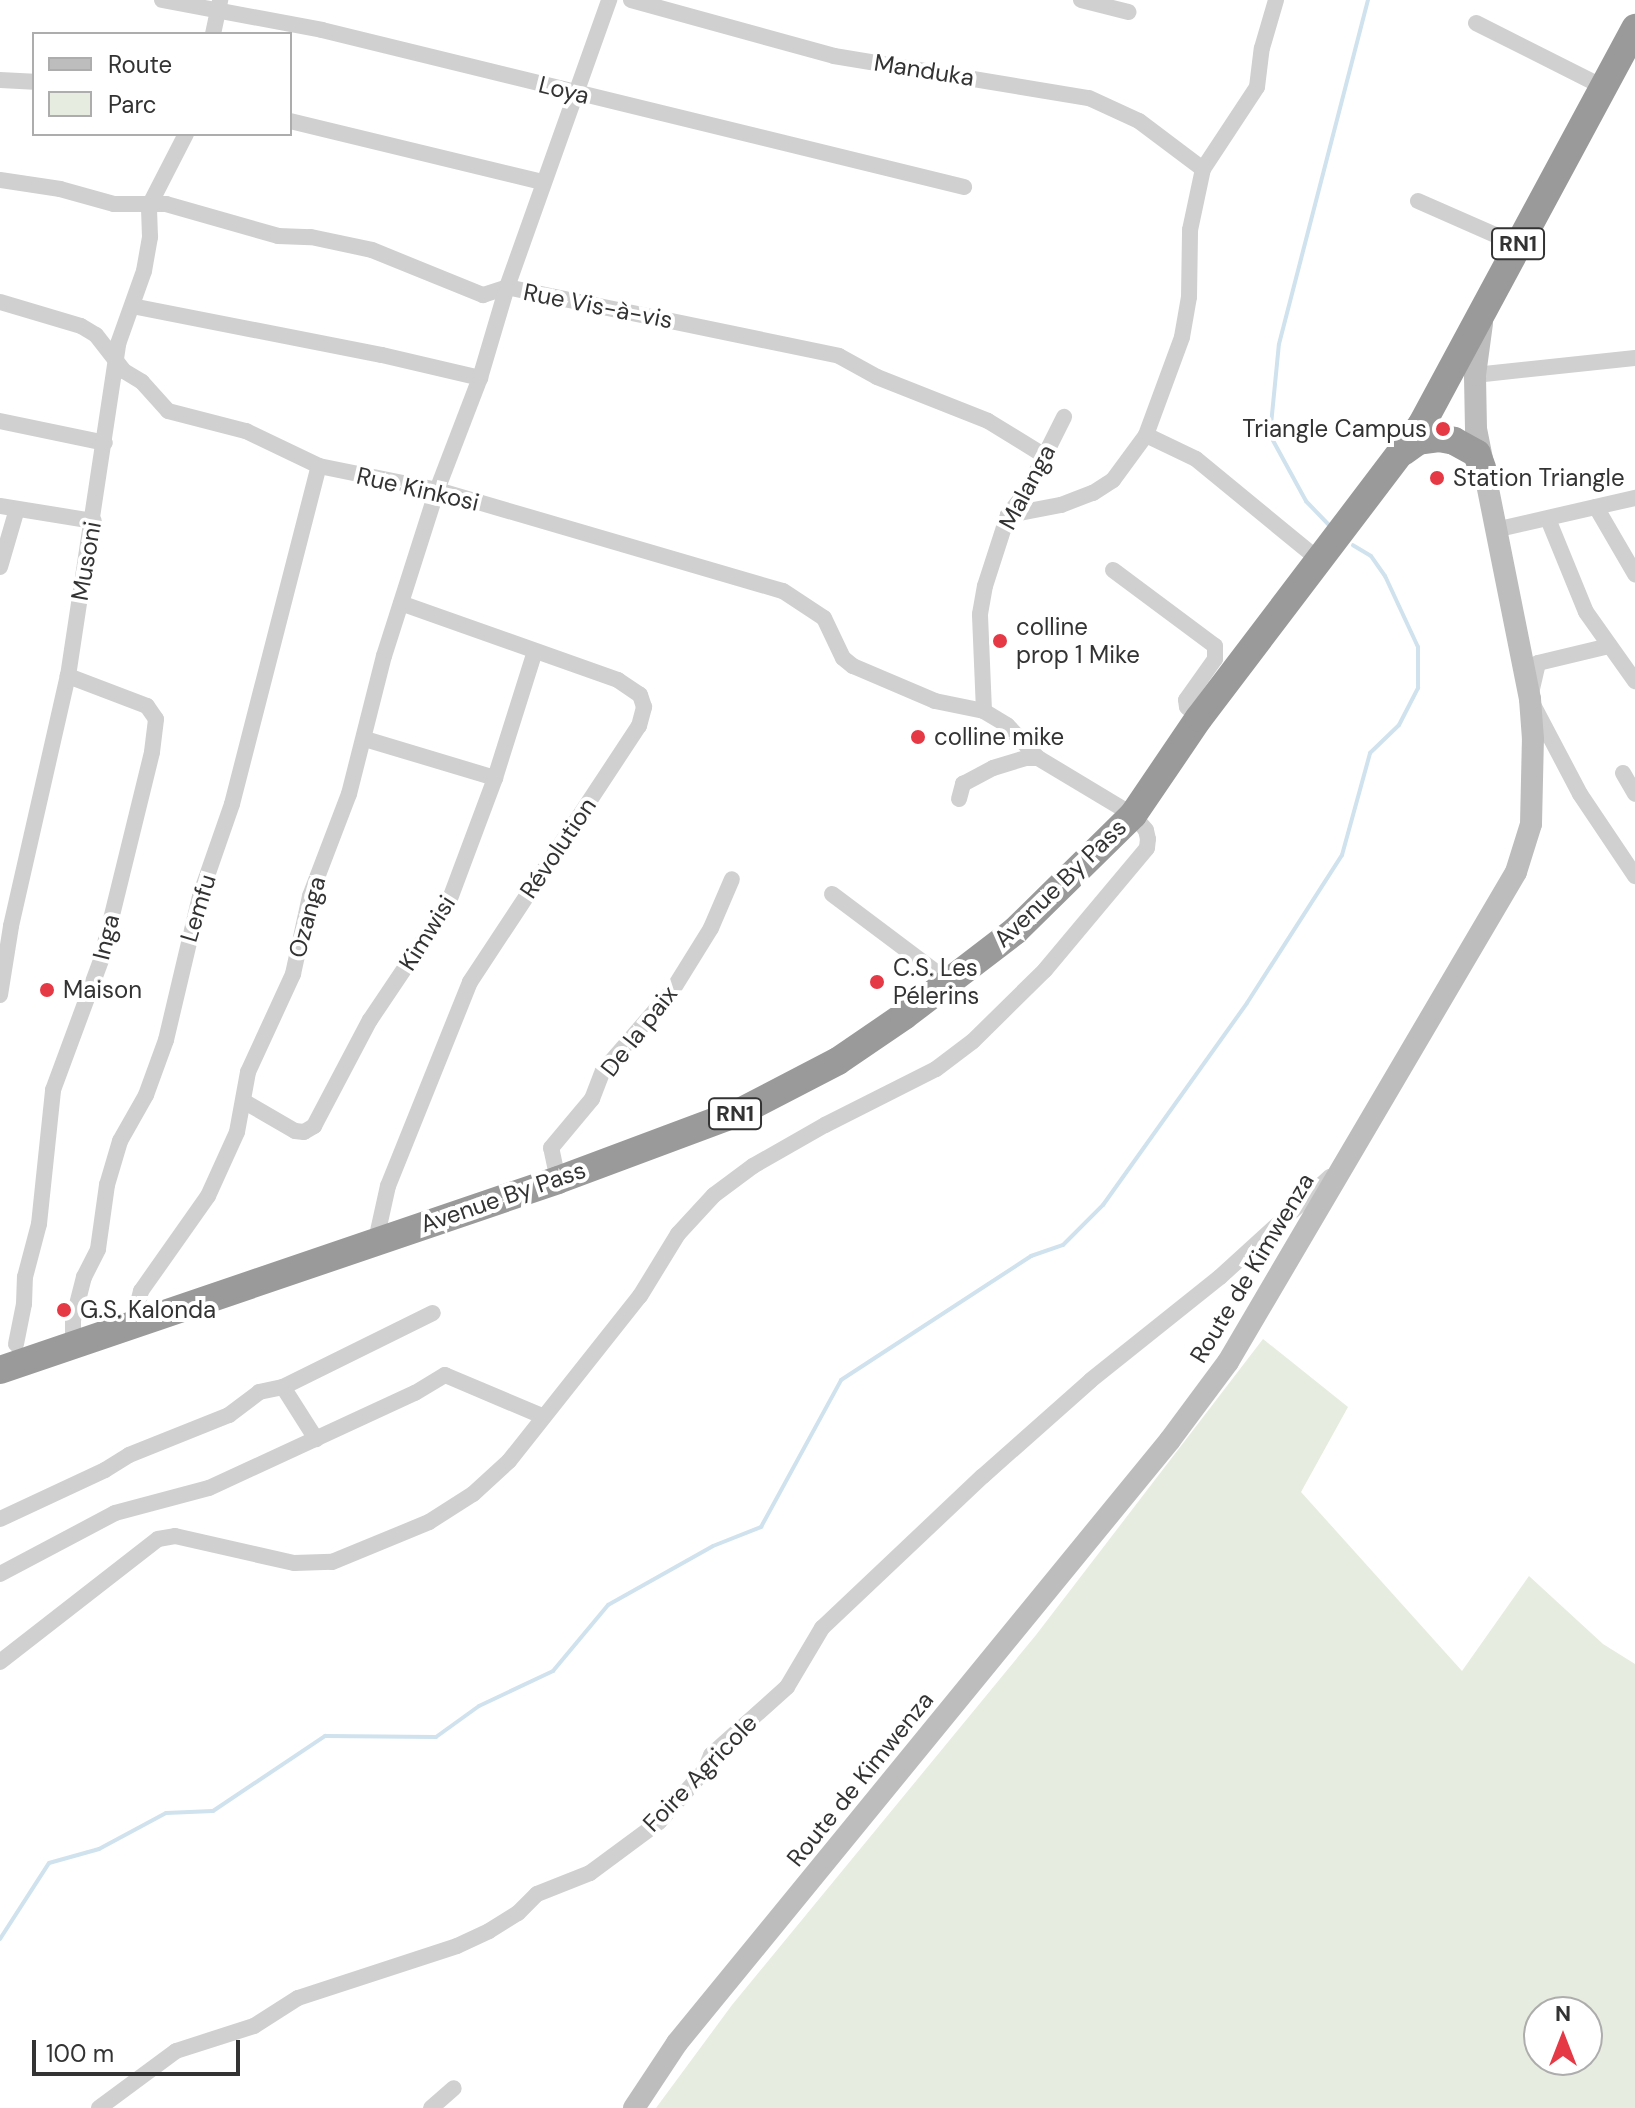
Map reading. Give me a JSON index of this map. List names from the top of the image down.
{
  "streets": {
    "highway": ["RN1", "Avenue By Pass"],
    "street": [
      "Manduka",
      "Loya",
      "Rue Vis-à-vis",
      "Malanga",
      "Rue Kinkosi",
      "Musoni",
      "Révolution",
      "Lemfu",
      "Ozanga",
      "Kimwisi",
      "Inga",
      "De la paix",
      "Route de Kimwenza",
      "Foire Agricole"
    ]
  },
  "crossings": [
    ["Loya", "Ozanga"],
    ["Rue Vis-à-vis", "Malanga"],
    ["Rue Vis-à-vis", "Musoni"],
    ["Rue Vis-à-vis", "Ozanga"],
    ["Malanga", "Rue Kinkosi"],
    ["Rue Kinkosi", "Musoni"],
    ["Rue Kinkosi", "Lemfu"],
    ["Rue Kinkosi", "Ozanga"],
    ["Musoni", "Inga"],
    ["Révolution", "Avenue By Pass"],
    ["Révolution", "Ozanga"],
    ["Révolution", "Kimwisi"],
    ["Avenue By Pass", "Lemfu"],
    ["Avenue By Pass", "Ozanga"],
    ["Avenue By Pass", "De la paix"],
    ["Avenue By Pass", "Route de Kimwenza"],
    ["Ozanga", "Kimwisi"],
    ["Route de Kimwenza", "Foire Agricole"]
  ],
  "places": [
    "Triangle Campus",
    "Station Triangle",
    "colline prop 1 Mike",
    "colline mike",
    "C.S. Les Pélerins",
    "Maison",
    "G.S. Kalonda"
  ],
  "legend": ["Route", "Parc"],
  "scale_bar": "100 m",
  "north": "top"
}
